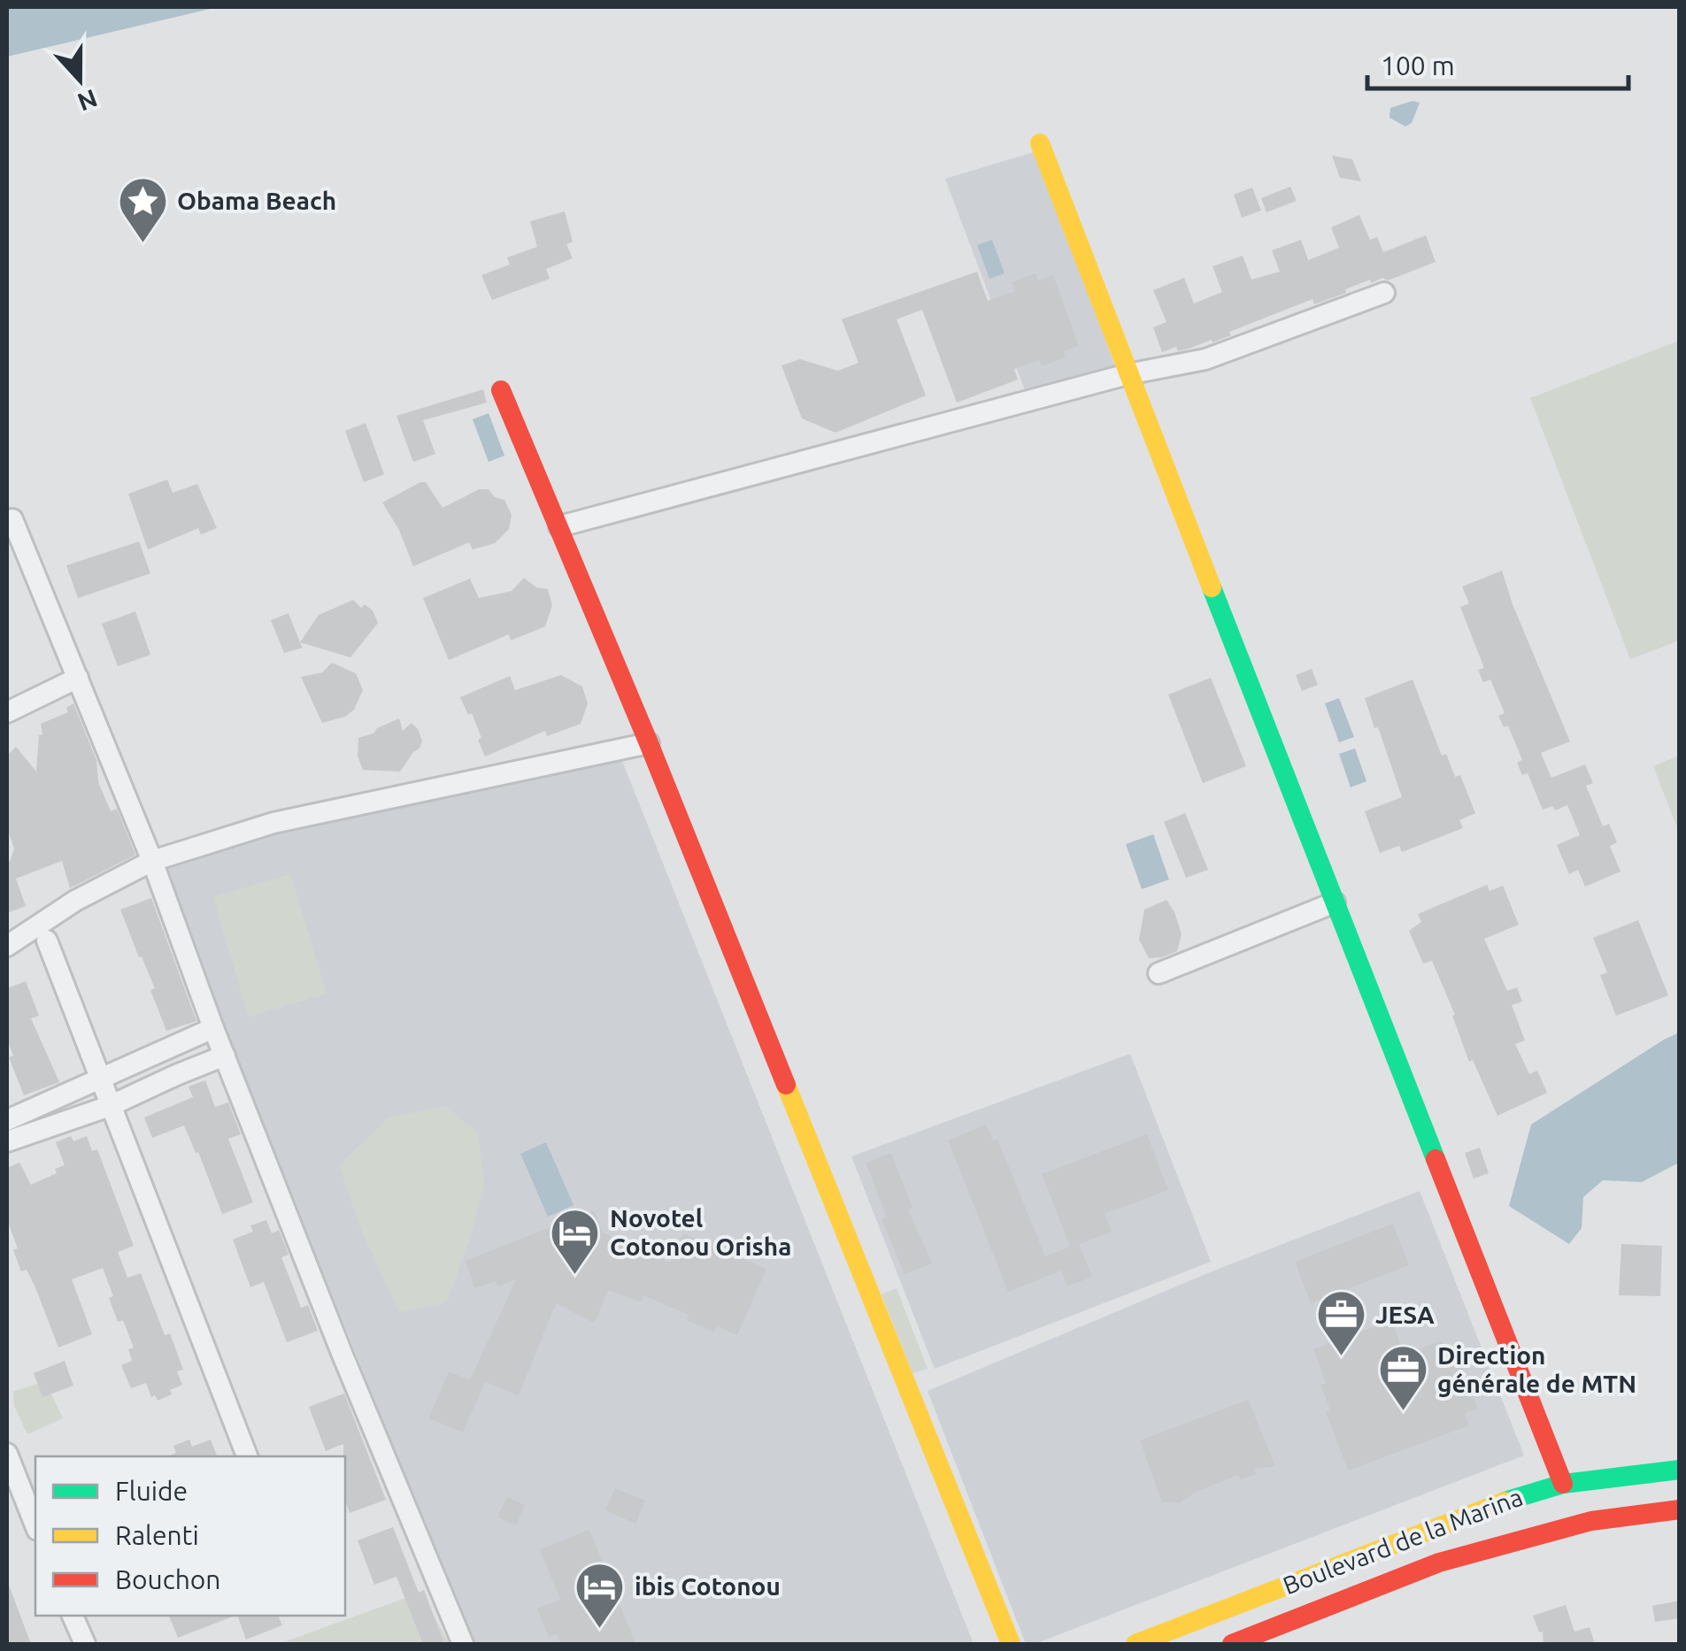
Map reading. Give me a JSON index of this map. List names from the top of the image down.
{
  "streets": {
    "street": ["Boulevard de la Marina"]
  },
  "places": {
    "place": ["Obama Beach"],
    "hotel": ["Novotel Cotonou Orisha", "ibis Cotonou"],
    "office": ["JESA", "Direction générale de MTN"]
  },
  "legend": ["Fluide", "Ralenti", "Bouchon"],
  "scale_bar": "100 m",
  "north": "bottom"
}
